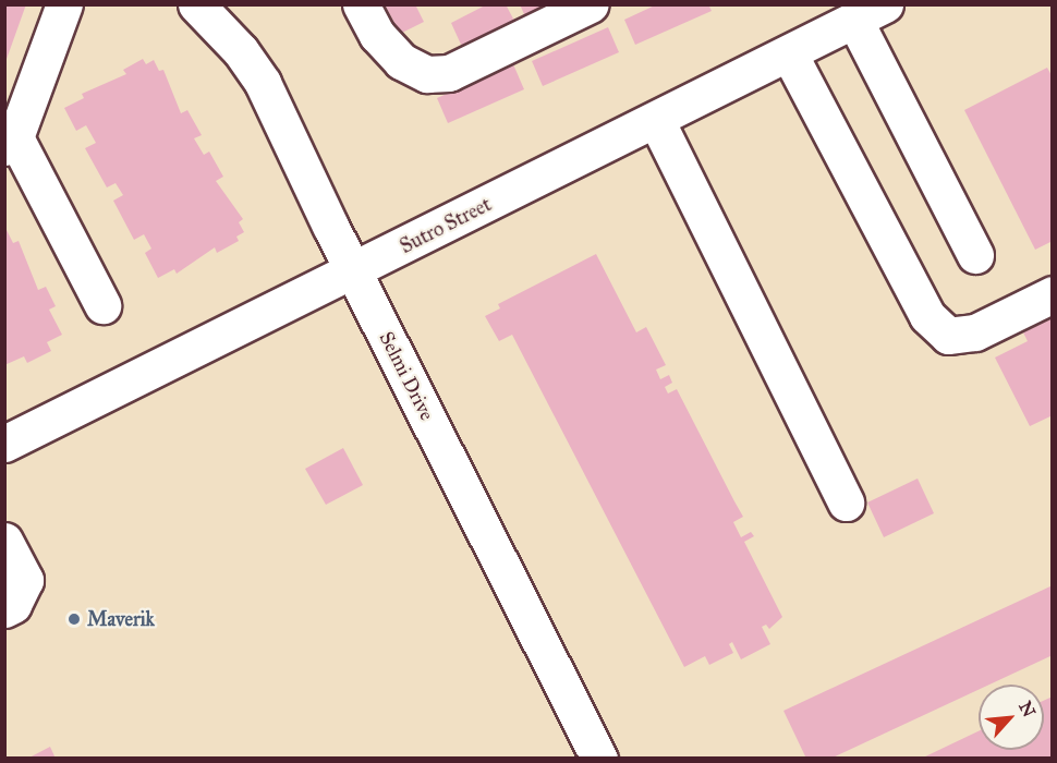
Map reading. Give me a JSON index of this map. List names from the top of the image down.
{
  "streets": {
    "street": ["Sutro Street", "Selmi Drive"]
  },
  "crossings": [
    ["Sutro Street", "Selmi Drive"]
  ],
  "places": ["Maverik"],
  "north": "top right"
}
